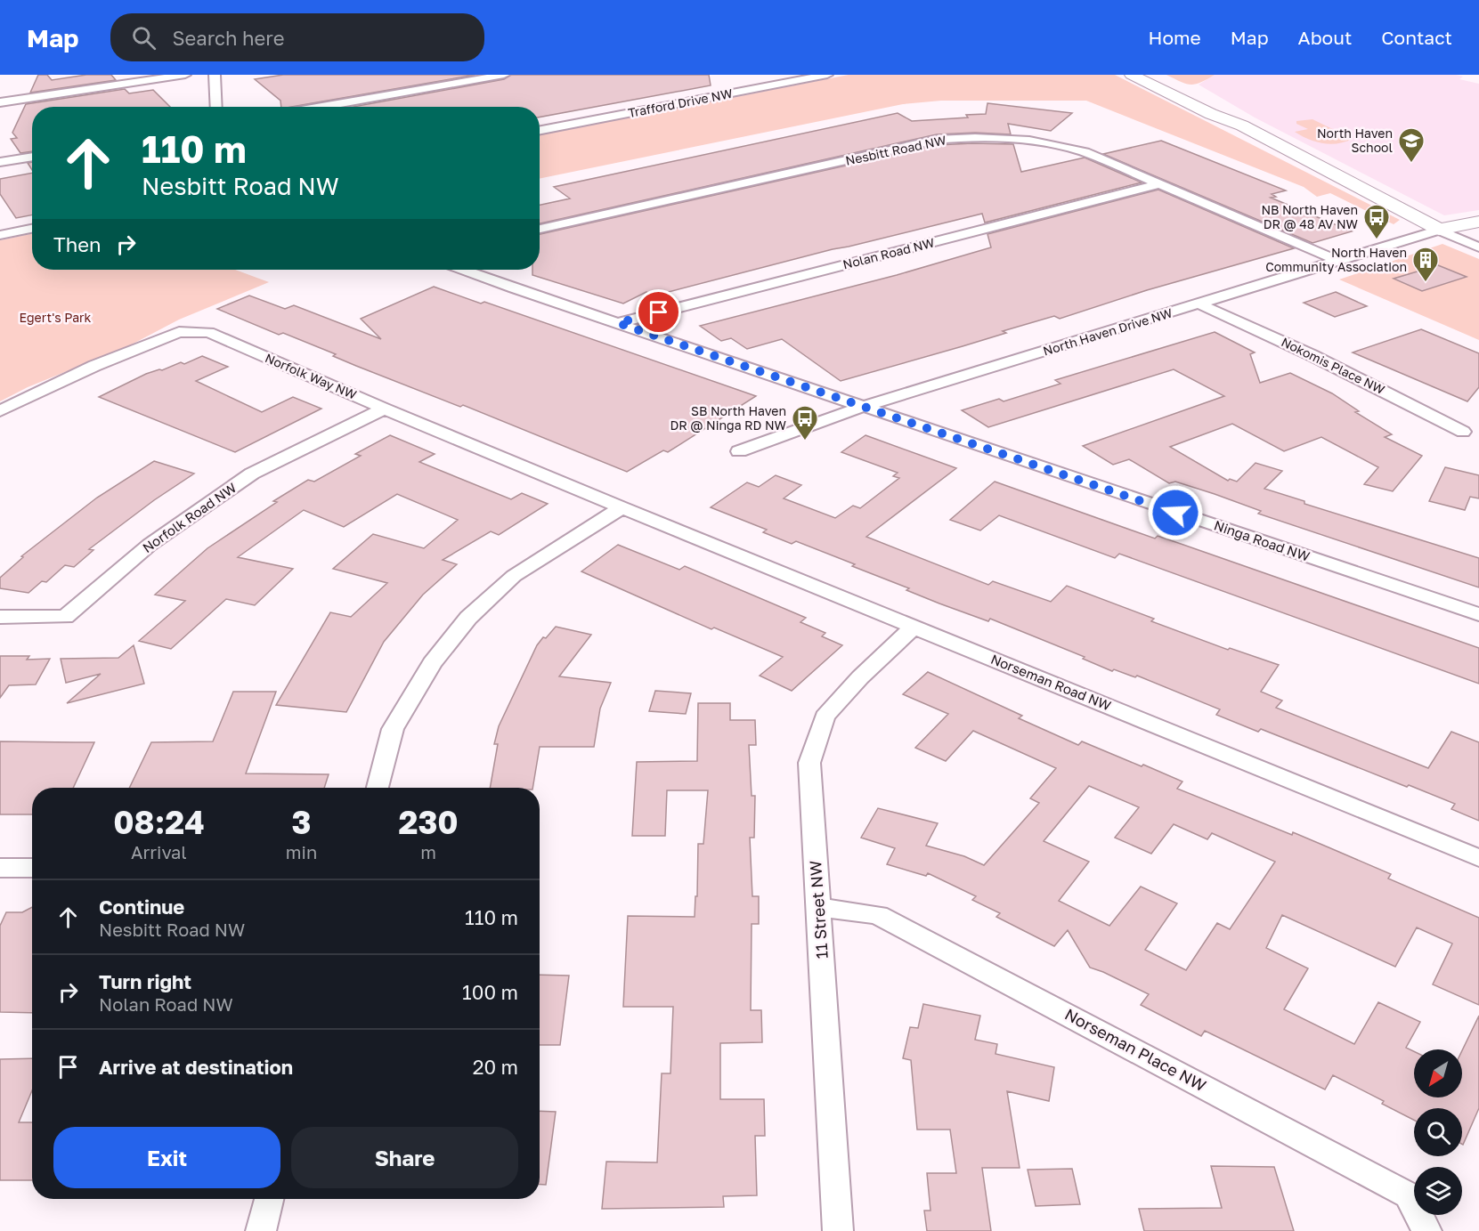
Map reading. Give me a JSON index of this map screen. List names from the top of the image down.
{
  "streets": {
    "street": [
      "Trafford Drive NW",
      "Nesbitt Road NW",
      "Nolan Road NW",
      "North Haven Drive NW",
      "Nokomis Place NW",
      "Norfolk Way NW",
      "Norfolk Road NW",
      "Ninga Road NW",
      "Norseman Road NW",
      "11 Street NW",
      "Norseman Place NW"
    ]
  },
  "crossings": [
    ["Nesbitt Road NW", "Nolan Road NW"],
    ["Nesbitt Road NW", "North Haven Drive NW"],
    ["North Haven Drive NW", "Nokomis Place NW"],
    ["North Haven Drive NW", "Ninga Road NW"],
    ["Norfolk Way NW", "Norfolk Road NW"],
    ["Norfolk Way NW", "Norseman Road NW"],
    ["Norseman Road NW", "11 Street NW"],
    ["11 Street NW", "Norseman Place NW"]
  ],
  "parks": ["Egert's Park"],
  "places": {
    "school or university": ["North Haven School"],
    "bus stop": ["NB North Haven DR @ 48 AV NW", "SB North Haven DR @ Ninga RD NW"],
    "building": ["North Haven Community Association"]
  },
  "north": "bottom left",
  "page": {
    "header": "Map",
    "search": "Search here",
    "nav": [
      "Home",
      "Map",
      "About",
      "Contact"
    ],
    "turn": ["110 m", "Nesbitt Road NW"],
    "then": "Then",
    "eta": [
      "08:24",
      "Arrival",
      "3",
      "min",
      "230",
      "m"
    ],
    "list": [
      {
        "name": "Continue",
        "note": "Nesbitt Road NW",
        "value": "110 m"
      },
      {
        "name": "Turn right",
        "note": "Nolan Road NW",
        "value": "100 m"
      },
      {
        "name": "Arrive at destination",
        "value": "20 m"
      }
    ],
    "buttons": ["Exit", "Share"]
  }
}
